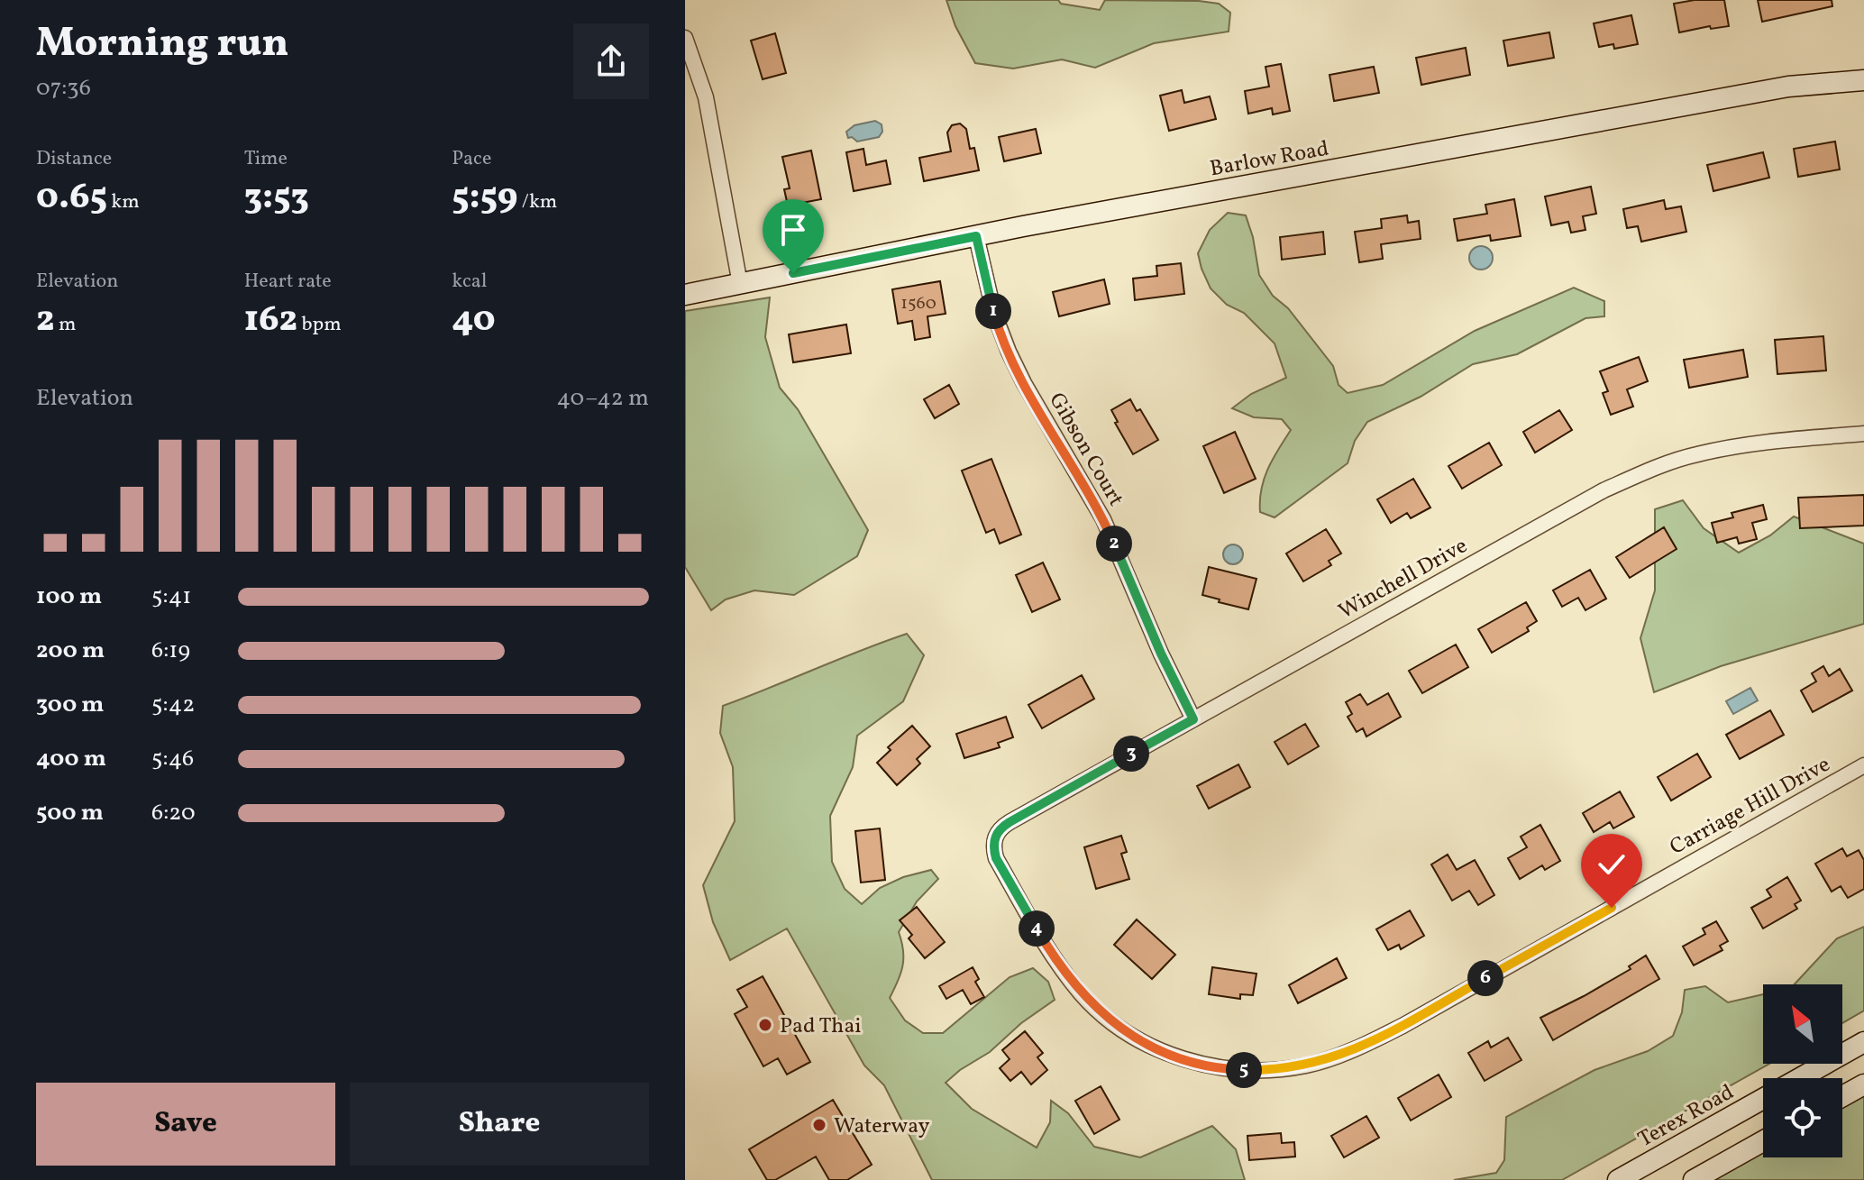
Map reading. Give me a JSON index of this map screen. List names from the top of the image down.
{
  "streets": {
    "street": [
      "Barlow Road",
      "Gibson Court",
      "Winchell Drive",
      "Carriage Hill Drive",
      "Terex Road"
    ]
  },
  "crossings": [
    ["Barlow Road", "Gibson Court"],
    ["Gibson Court", "Winchell Drive"],
    ["Winchell Drive", "Carriage Hill Drive"]
  ],
  "places": ["Pad Thai", "Waterway"],
  "house_numbers": ["1560"],
  "north": "top left",
  "page": {
    "heading": ["Morning run", "07:36"],
    "stats": [
      ["Distance", "0.65 km"],
      ["Time", "3:53"],
      ["Pace", "5:59 /km"],
      ["Elevation", "2 m"],
      ["Heart rate", "162 bpm"],
      ["kcal", "40"]
    ],
    "pins": [
      "1",
      "2",
      "3",
      "4",
      "6",
      "5"
    ],
    "chart": ["Elevation", "40–42 m"],
    "list": [
      {
        "name": "100 m",
        "note": "5:41"
      },
      {
        "name": "200 m",
        "note": "6:19"
      },
      {
        "name": "300 m",
        "note": "5:42"
      },
      {
        "name": "400 m",
        "note": "5:46"
      },
      {
        "name": "500 m",
        "note": "6:20"
      }
    ],
    "buttons": ["Save", "Share"]
  }
}
